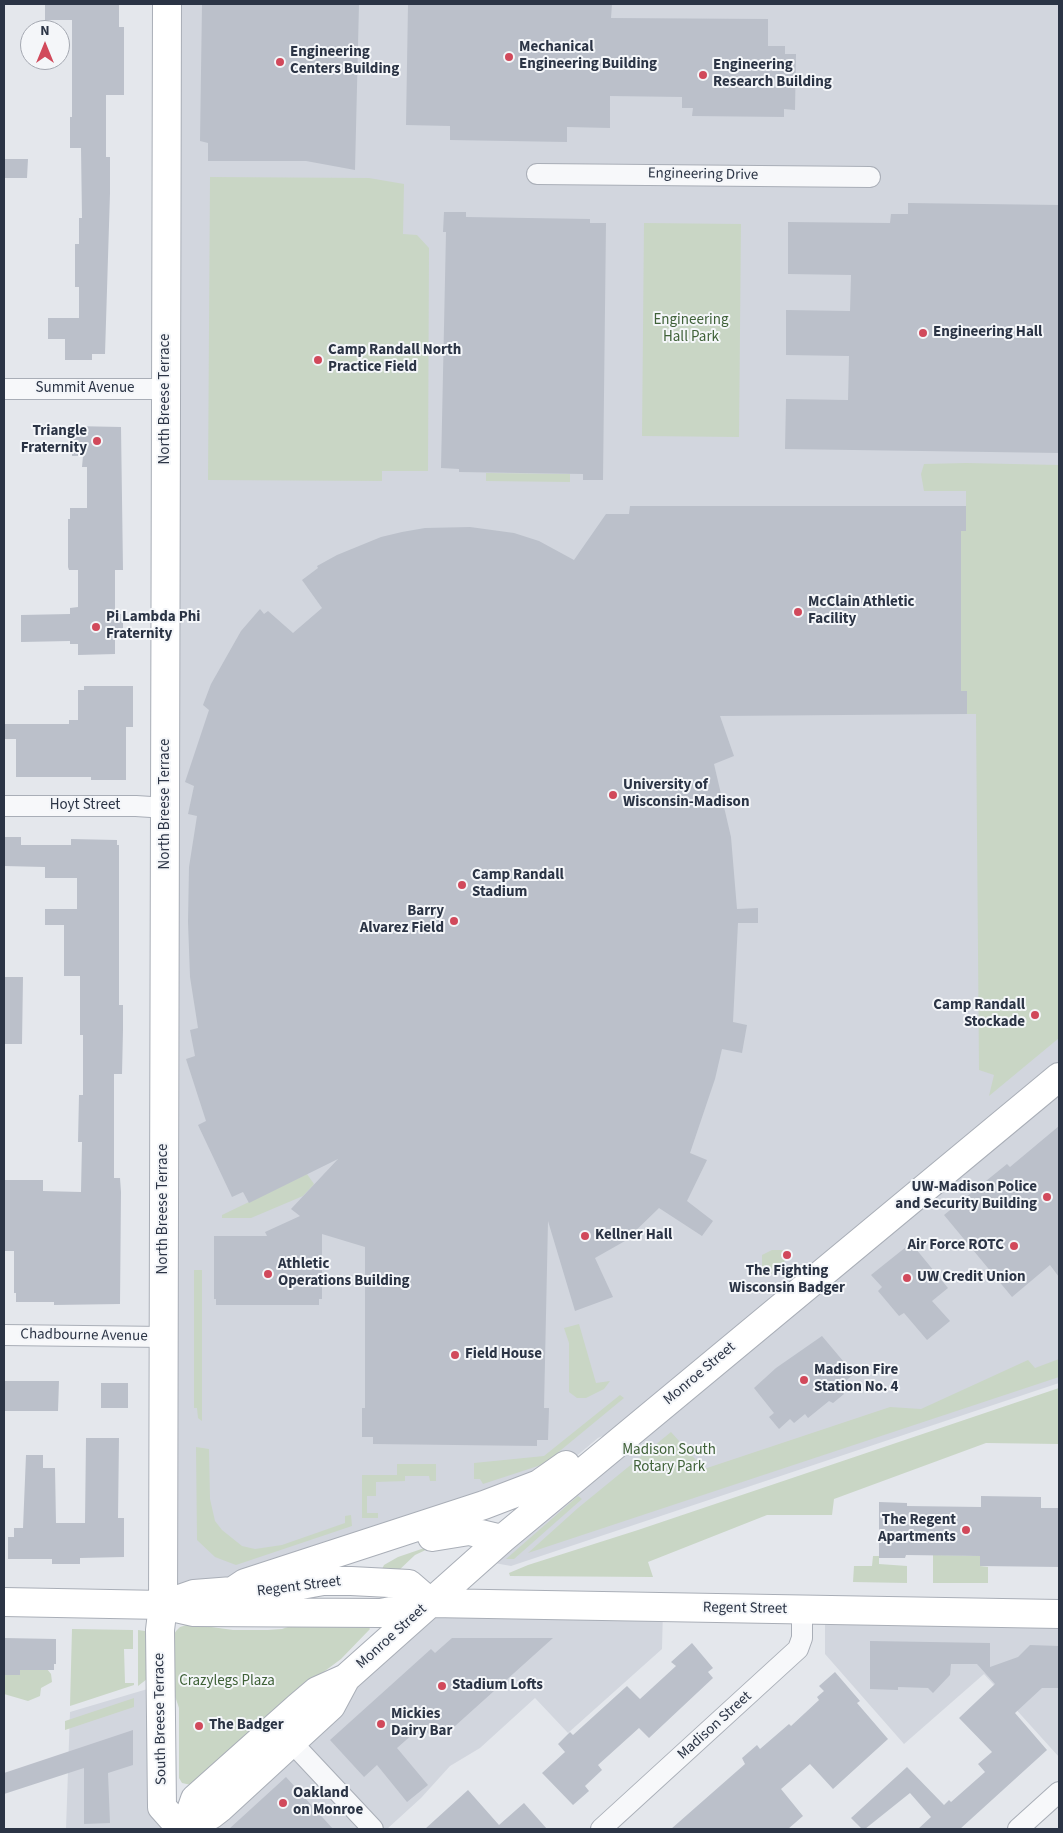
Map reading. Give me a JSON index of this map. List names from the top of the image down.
{
  "streets": {
    "main road": [
      "North Breese Terrace",
      "Monroe Street",
      "Regent Street",
      "South Breese Terrace"
    ],
    "street": [
      "Engineering Drive",
      "Summit Avenue",
      "Hoyt Street",
      "Chadbourne Avenue",
      "Madison Street"
    ]
  },
  "crossings": [
    ["Summit Avenue", "North Breese Terrace"],
    ["North Breese Terrace", "Hoyt Street"],
    ["North Breese Terrace", "Chadbourne Avenue"],
    ["North Breese Terrace", "Regent Street"],
    ["North Breese Terrace", "South Breese Terrace"],
    ["Monroe Street", "Regent Street"],
    ["Monroe Street", "South Breese Terrace"],
    ["Regent Street", "South Breese Terrace"],
    ["Regent Street", "Madison Street"]
  ],
  "parks": ["Engineering Hall Park", "Madison South Rotary Park", "Crazylegs Plaza"],
  "places": [
    "Mechanical Engineering Building",
    "Engineering Centers Building",
    "Engineering Research Building",
    "Engineering Hall",
    "Camp Randall North Practice Field",
    "Triangle Fraternity",
    "McClain Athletic Facility",
    "Pi Lambda Phi Fraternity",
    "University of Wisconsin-Madison",
    "Camp Randall Stadium",
    "Barry Alvarez Field",
    "Camp Randall Stockade",
    "UW-Madison Police and Security Building",
    "Kellner Hall",
    "Air Force ROTC",
    "The Fighting Wisconsin Badger",
    "Athletic Operations Building",
    "UW Credit Union",
    "Field House",
    "Madison Fire Station No. 4",
    "The Regent Apartments",
    "Stadium Lofts",
    "Mickies Dairy Bar",
    "The Badger",
    "Oakland on Monroe"
  ],
  "north": "top"
}
